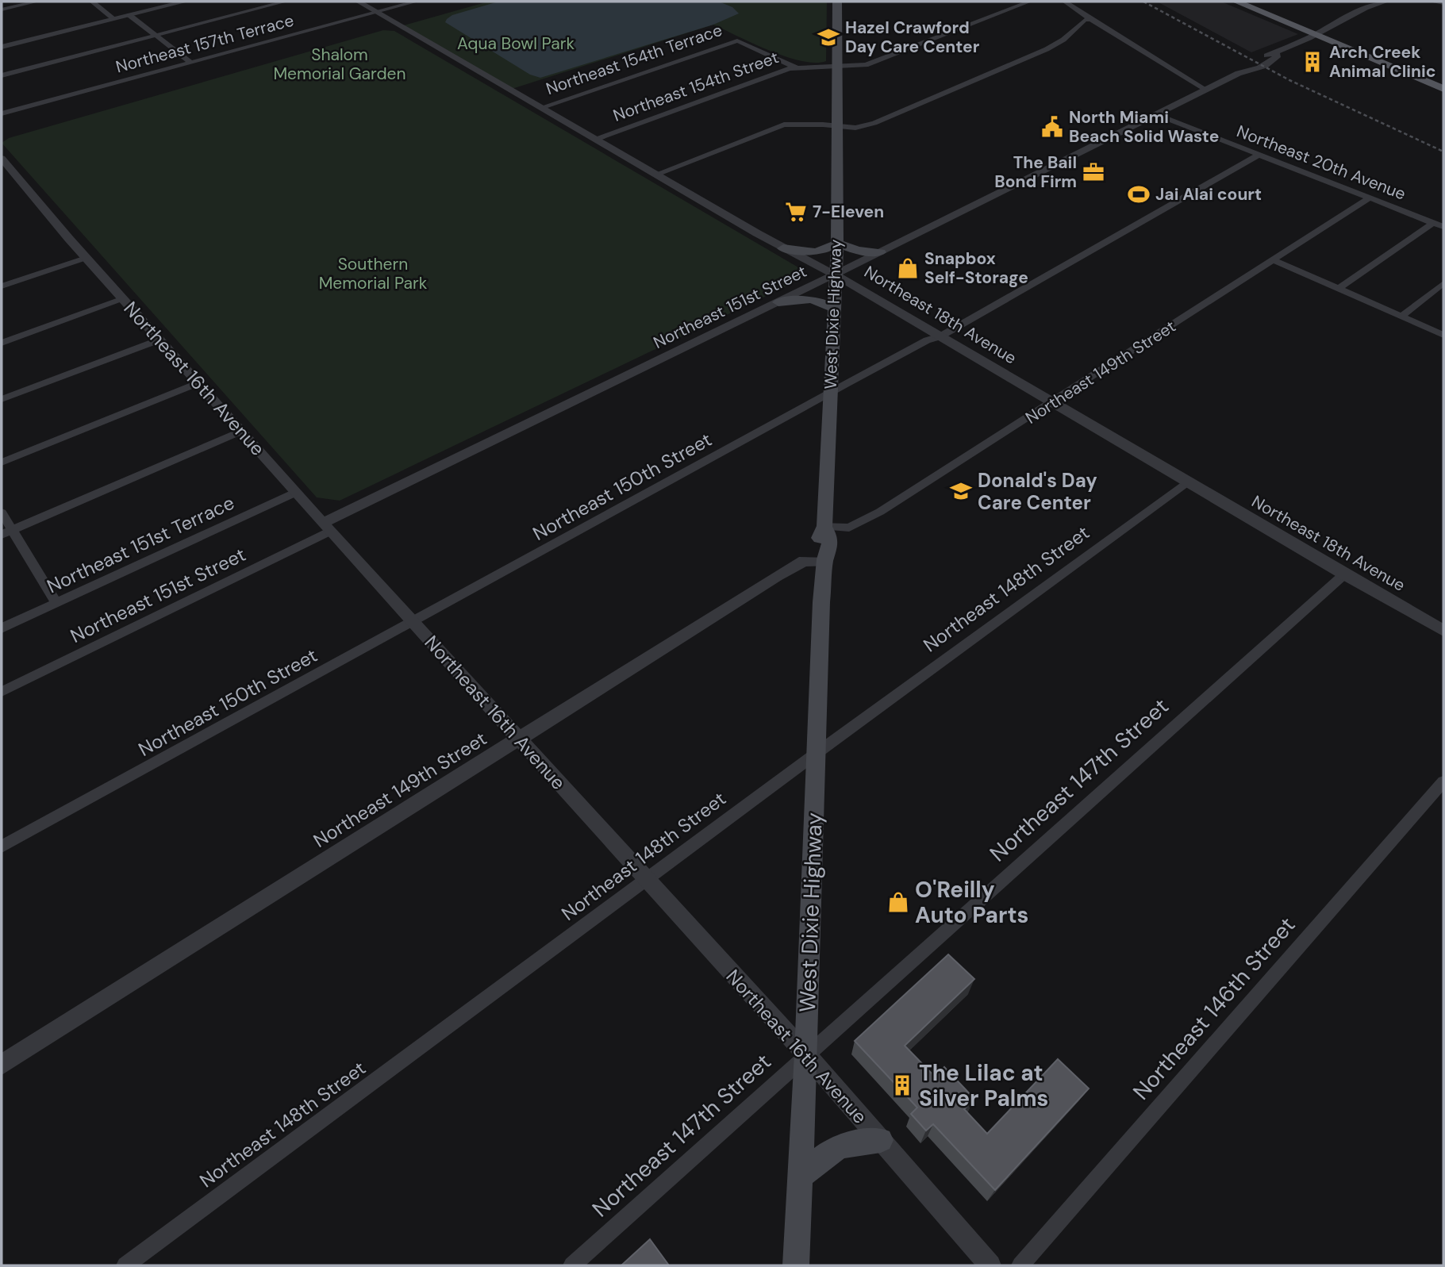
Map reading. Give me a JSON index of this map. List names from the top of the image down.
{
  "streets": {
    "main road": ["West Dixie Highway"],
    "street": [
      "Northeast 157th Terrace",
      "Northeast 154th Terrace",
      "Northeast 154th Street",
      "Northeast 20th Avenue",
      "Northeast 151st Street",
      "Northeast 18th Avenue",
      "Northeast 149th Street",
      "Northeast 16th Avenue",
      "Northeast 150th Street",
      "Northeast 151st Terrace",
      "Northeast 148th Street",
      "Northeast 147th Street",
      "Northeast 146th Street"
    ]
  },
  "crossings": [
    ["Northeast 157th Terrace", "Northeast 18th Avenue"],
    ["Northeast 154th Terrace", "Northeast 154th Street"],
    ["Northeast 154th Terrace", "Northeast 18th Avenue"],
    ["Northeast 154th Street", "West Dixie Highway"],
    ["Northeast 154th Street", "Northeast 18th Avenue"],
    ["Northeast 20th Avenue", "Northeast 151st Street"],
    ["Northeast 20th Avenue", "Northeast 149th Street"],
    ["Northeast 20th Avenue", "Northeast 150th Street"],
    ["Northeast 151st Street", "West Dixie Highway"],
    ["Northeast 151st Street", "Northeast 18th Avenue"],
    ["Northeast 151st Street", "Northeast 16th Avenue"],
    ["West Dixie Highway", "Northeast 18th Avenue"],
    ["West Dixie Highway", "Northeast 149th Street"],
    ["West Dixie Highway", "Northeast 16th Avenue"],
    ["West Dixie Highway", "Northeast 150th Street"],
    ["West Dixie Highway", "Northeast 148th Street"],
    ["West Dixie Highway", "Northeast 147th Street"],
    ["Northeast 18th Avenue", "Northeast 149th Street"],
    ["Northeast 18th Avenue", "Northeast 150th Street"],
    ["Northeast 18th Avenue", "Northeast 148th Street"],
    ["Northeast 18th Avenue", "Northeast 147th Street"],
    ["Northeast 149th Street", "Northeast 16th Avenue"],
    ["Northeast 16th Avenue", "Northeast 150th Street"],
    ["Northeast 16th Avenue", "Northeast 151st Terrace"],
    ["Northeast 16th Avenue", "Northeast 148th Street"],
    ["Northeast 16th Avenue", "Northeast 147th Street"]
  ],
  "parks": ["Aqua Bowl Park", "Shalom Memorial Garden", "Southern Memorial Park"],
  "places": {
    "school or university": ["Hazel Crawford Day Care Center", "Donald's Day Care Center"],
    "building": ["Arch Creek Animal Clinic", "The Lilac at Silver Palms"],
    "public building": ["North Miami Beach Solid Waste"],
    "office": ["The Bail Bond Firm"],
    "sports": ["Jai Alai court"],
    "supermarket": ["7-Eleven"],
    "shop": ["Snapbox Self-Storage", "O'Reilly Auto Parts"]
  }
}
